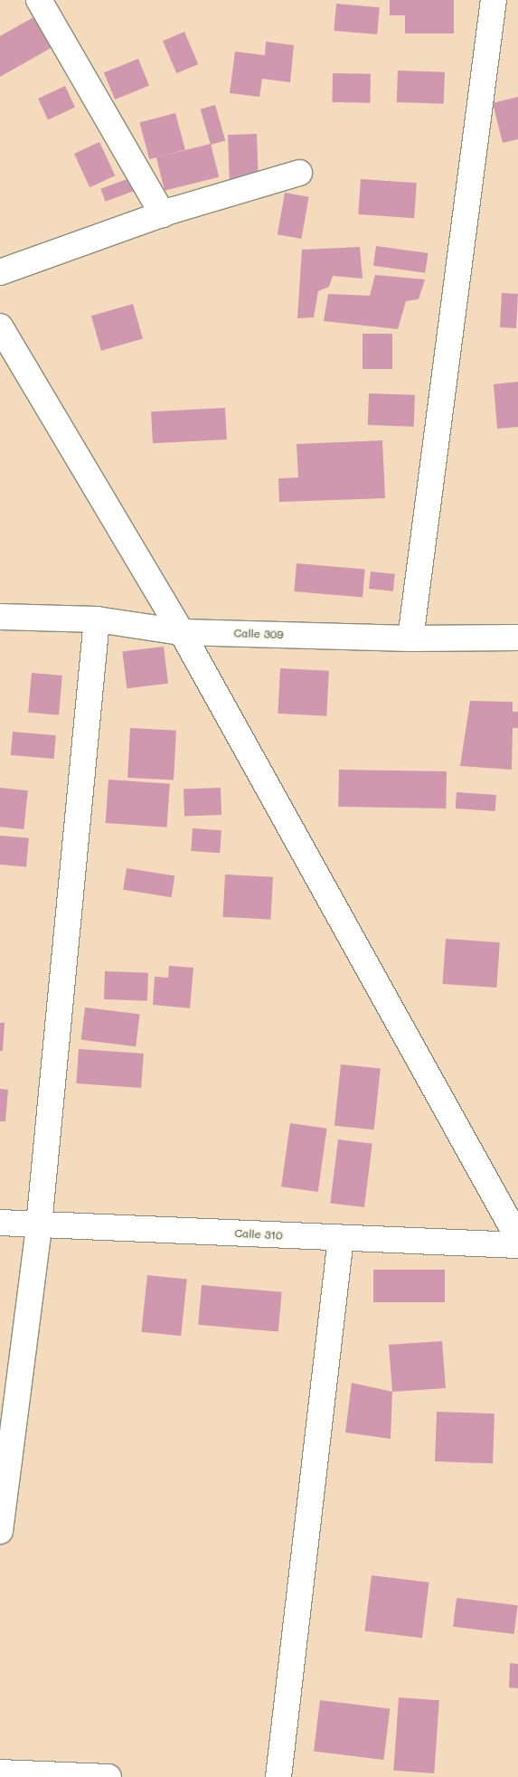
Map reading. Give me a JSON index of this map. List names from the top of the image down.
{
  "streets": {
    "street": ["Calle 309", "Calle 310"]
  }
}
